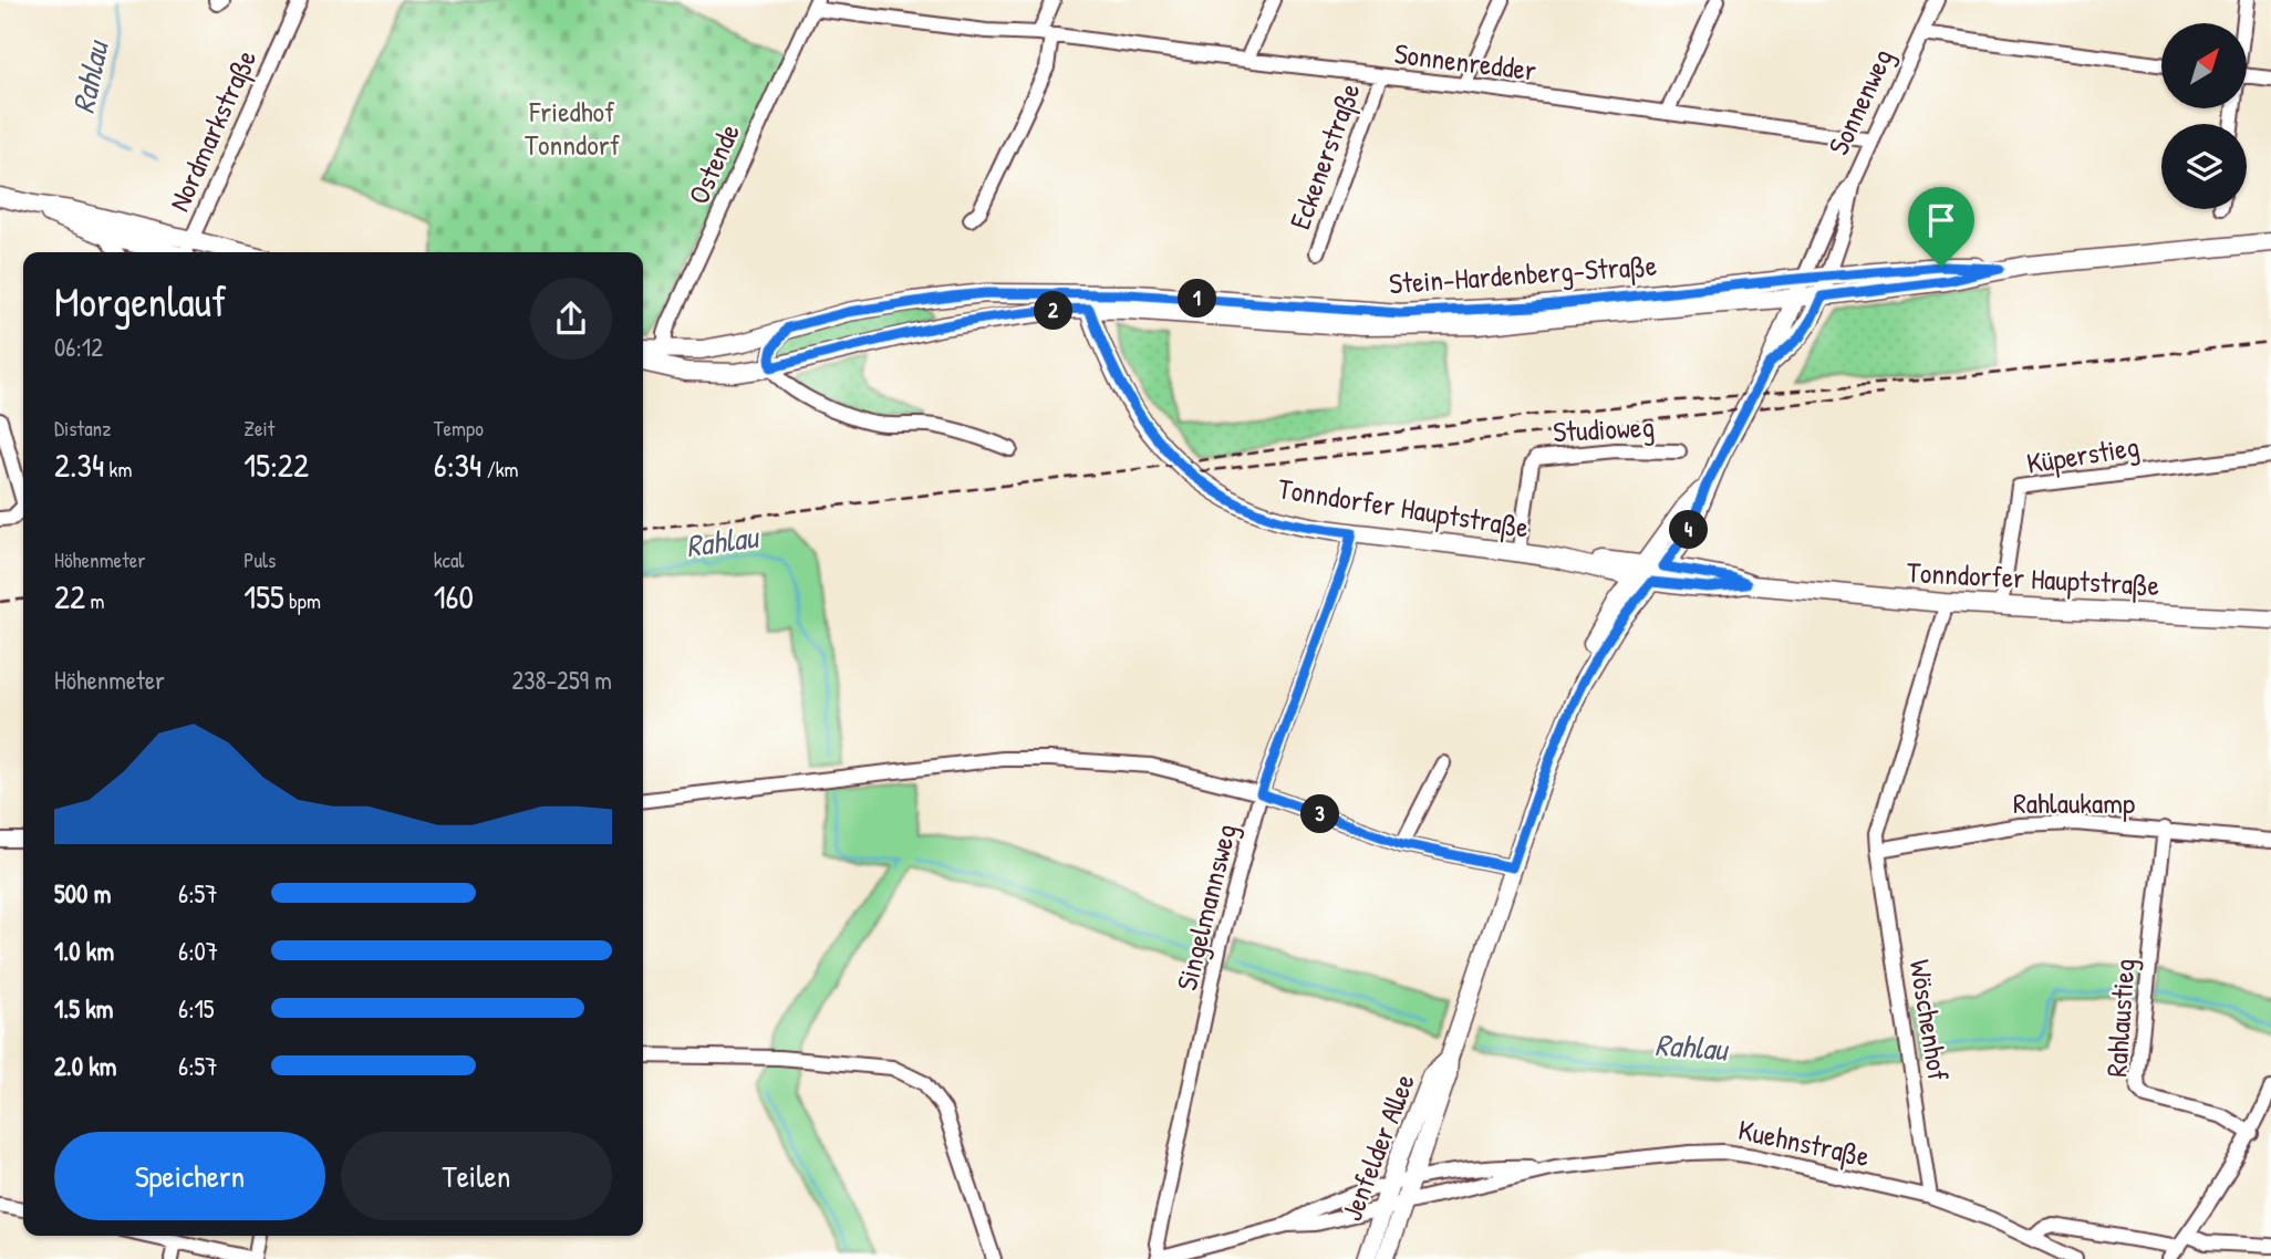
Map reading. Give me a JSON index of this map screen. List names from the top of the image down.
{
  "streets": {
    "main road": [
      "Sonnenweg",
      "Stein-Hardenberg-Straße",
      "Tonndorfer Hauptstraße",
      "Jenfelder Allee"
    ],
    "street": [
      "Sonnenredder",
      "Nordmarkstraße",
      "Eckenerstraße",
      "Ostende",
      "Studioweg",
      "Küperstieg",
      "Rahlaukamp",
      "Singelmannsweg",
      "Rahlaustieg",
      "Wöschenhof",
      "Kuehnstraße"
    ]
  },
  "crossings": [
    ["Sonnenredder", "Sonnenweg"],
    ["Sonnenredder", "Eckenerstraße"],
    ["Sonnenredder", "Ostende"],
    ["Sonnenweg", "Stein-Hardenberg-Straße"],
    ["Sonnenweg", "Tonndorfer Hauptstraße"],
    ["Sonnenweg", "Jenfelder Allee"],
    ["Ostende", "Stein-Hardenberg-Straße"],
    ["Stein-Hardenberg-Straße", "Tonndorfer Hauptstraße"],
    ["Studioweg", "Tonndorfer Hauptstraße"],
    ["Küperstieg", "Tonndorfer Hauptstraße"],
    ["Tonndorfer Hauptstraße", "Singelmannsweg"],
    ["Tonndorfer Hauptstraße", "Wöschenhof"],
    ["Tonndorfer Hauptstraße", "Jenfelder Allee"],
    ["Rahlaukamp", "Rahlaustieg"],
    ["Rahlaukamp", "Wöschenhof"],
    ["Singelmannsweg", "Kuehnstraße"],
    ["Wöschenhof", "Kuehnstraße"],
    ["Kuehnstraße", "Jenfelder Allee"]
  ],
  "water": ["Rahlau"],
  "parks": ["Friedhof Tonndorf"],
  "north": "top right",
  "page": {
    "heading": ["Morgenlauf", "06:12"],
    "pins": [
      "1",
      "2",
      "4",
      "3"
    ],
    "stats": [
      ["Distanz", "2.34 km"],
      ["Zeit", "15:22"],
      ["Tempo", "6:34 /km"],
      ["Höhenmeter", "22 m"],
      ["Puls", "155 bpm"],
      ["kcal", "160"]
    ],
    "chart": ["Höhenmeter", "238–259 m"],
    "list": [
      {
        "name": "500 m",
        "note": "6:57"
      },
      {
        "name": "1.0 km",
        "note": "6:07"
      },
      {
        "name": "1.5 km",
        "note": "6:15"
      },
      {
        "name": "2.0 km",
        "note": "6:57"
      }
    ],
    "buttons": ["Speichern", "Teilen"]
  }
}
